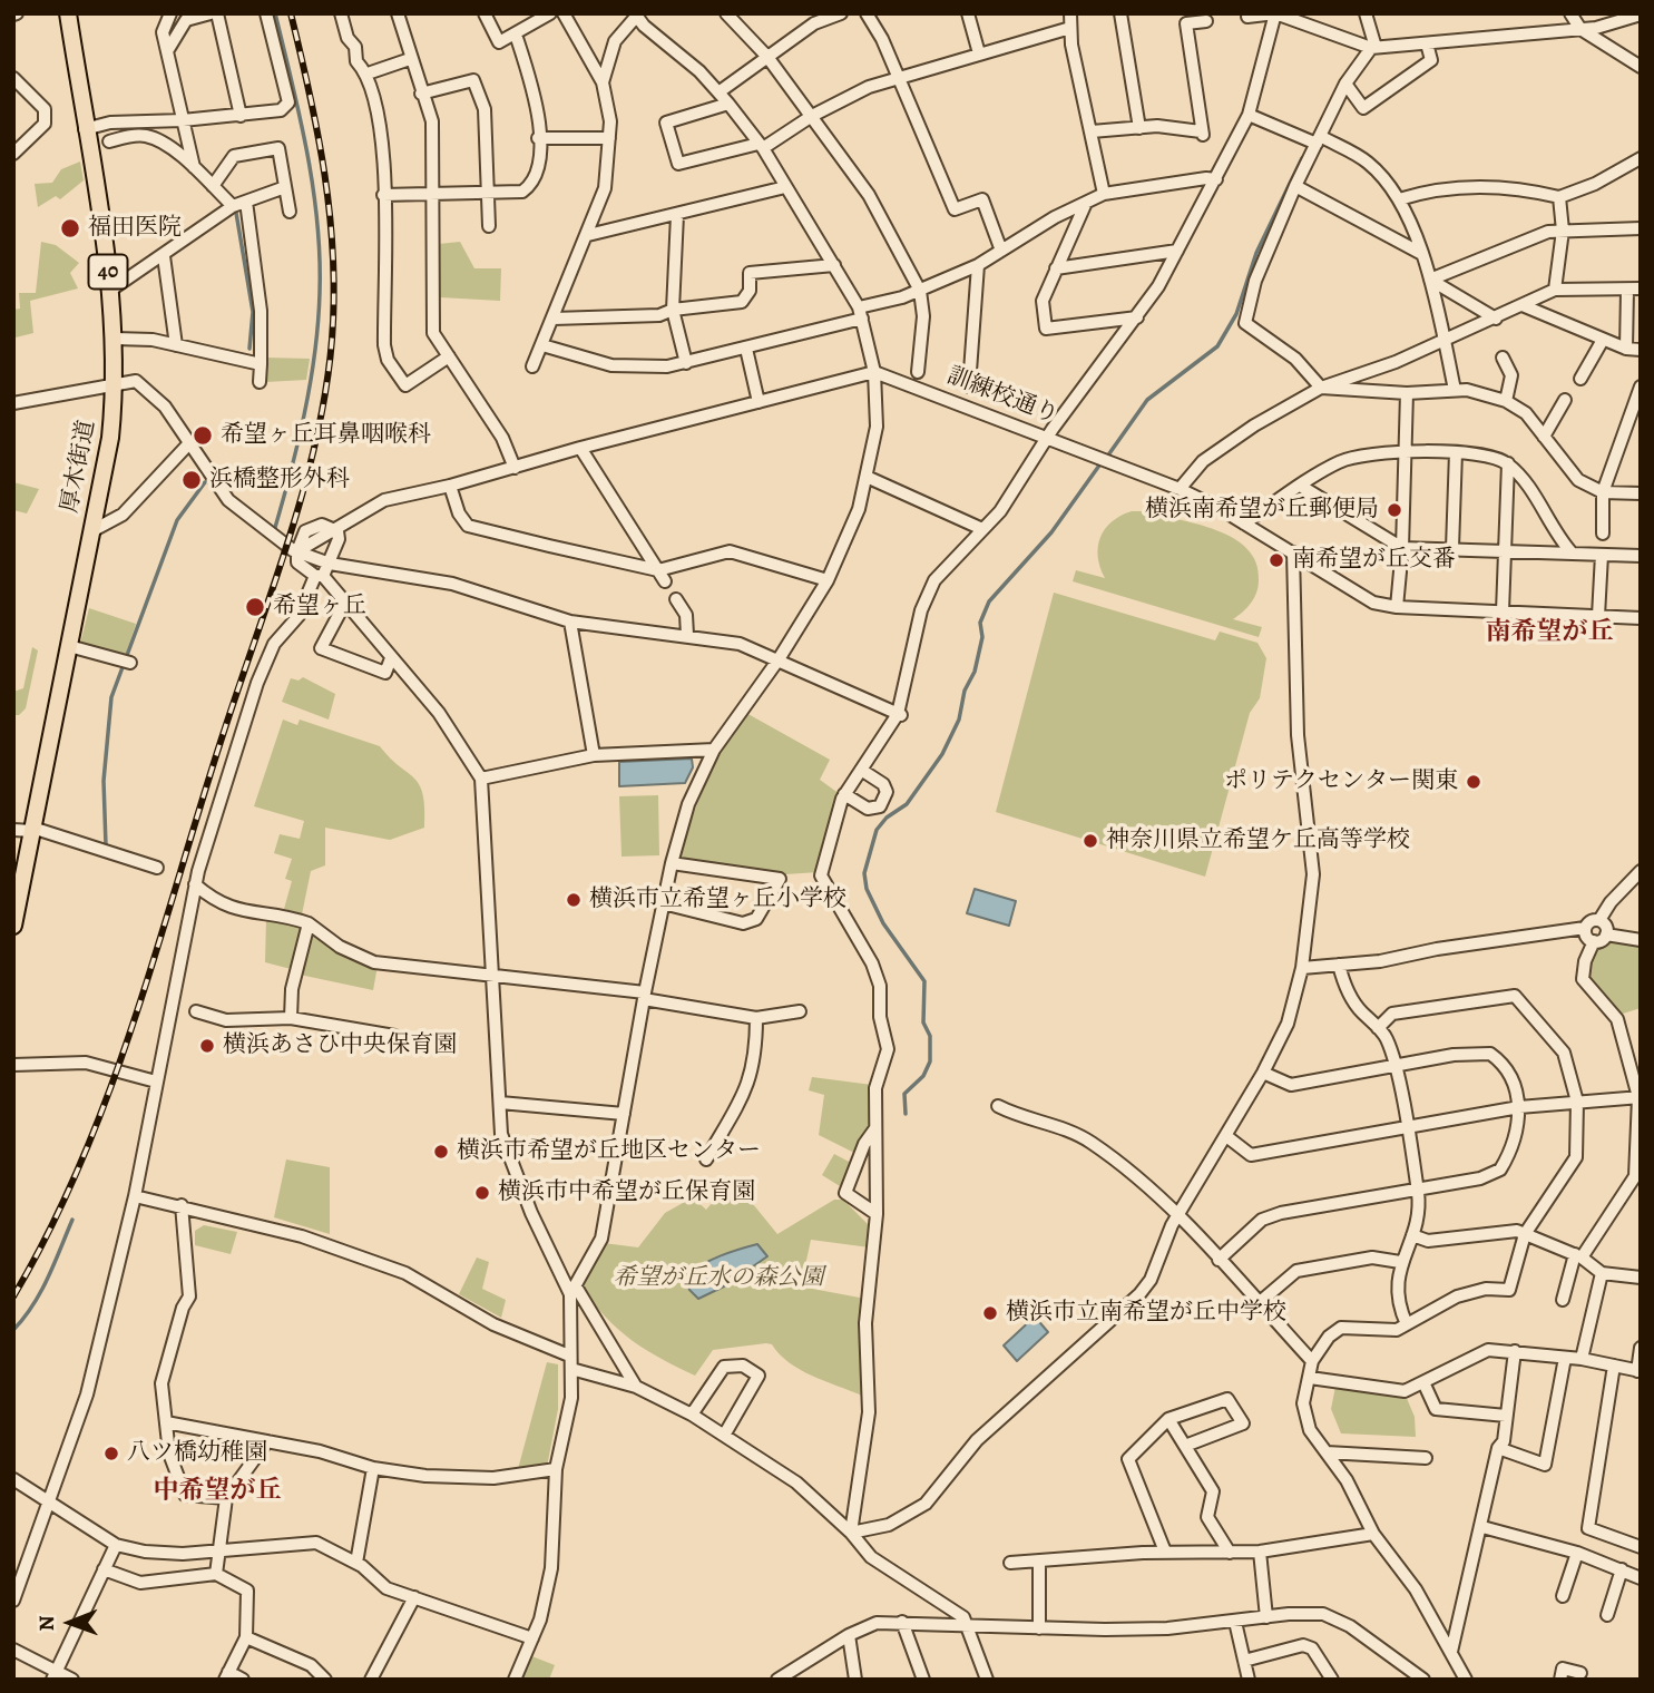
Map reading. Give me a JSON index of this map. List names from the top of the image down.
{
  "streets": {
    "main road": ["40", "厚木街道"],
    "street": ["訓練校通り"]
  },
  "districts": ["南希望が丘", "中希望が丘"],
  "parks": ["希望が丘水の森公園"],
  "places": [
    "福田医院",
    "希望ヶ丘耳鼻咽喉科",
    "浜橋整形外科",
    "横浜南希望が丘郵便局",
    "南希望が丘交番",
    "希望ヶ丘",
    "ポリテクセンター関東",
    "神奈川県立希望ケ丘高等学校",
    "横浜市立希望ヶ丘小学校",
    "横浜あさひ中央保育園",
    "横浜市希望が丘地区センター",
    "横浜市中希望が丘保育園",
    "横浜市立南希望が丘中学校",
    "八ツ橋幼稚園"
  ],
  "north": "left"
}
